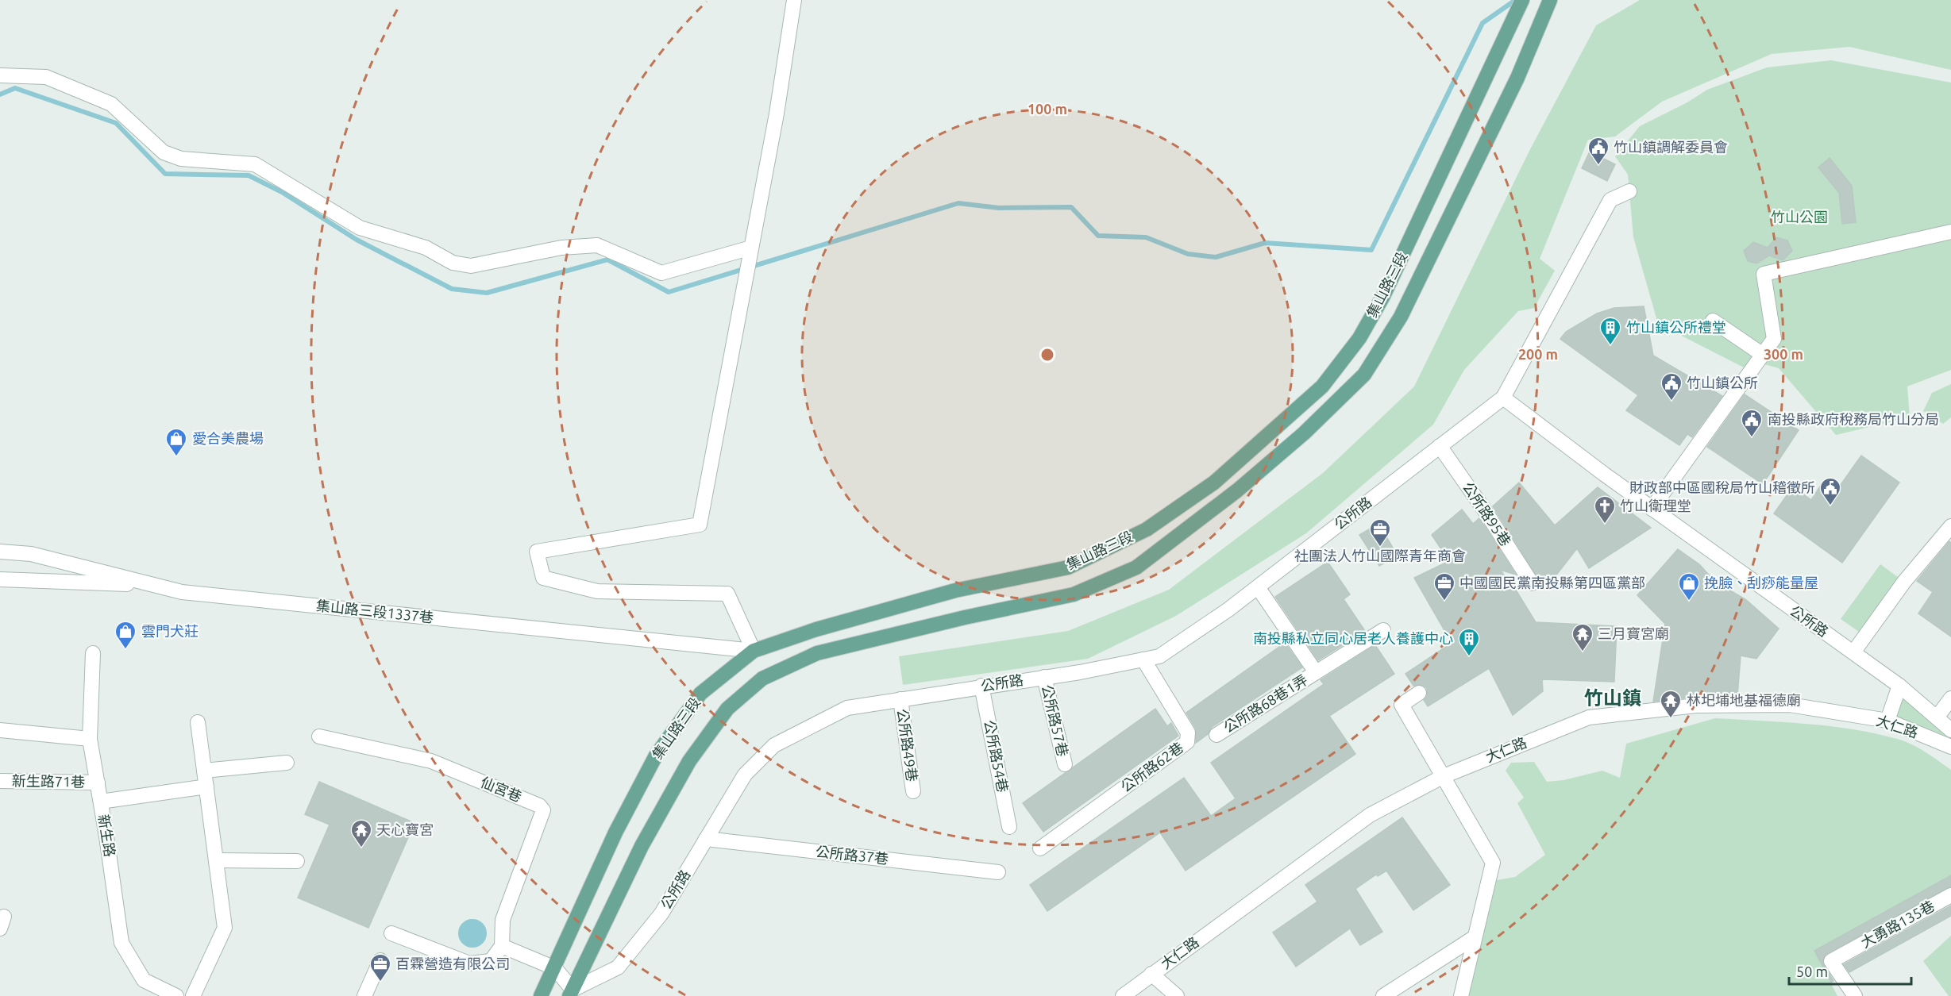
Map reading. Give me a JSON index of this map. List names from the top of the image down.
{
  "streets": {
    "main road": ["集山路三段"],
    "street": [
      "公所路",
      "公所路95巷",
      "集山路三段1337巷",
      "公所路68巷1弄",
      "公所路57巷",
      "大仁路",
      "公所路49巷",
      "公所路54巷",
      "公所路62巷",
      "新生路71巷",
      "仙宮巷",
      "新生路",
      "公所路37巷",
      "大勇路135巷"
    ]
  },
  "crossings": [
    ["集山路三段", "公所路"],
    ["集山路三段", "集山路三段1337巷"],
    ["公所路", "公所路95巷"],
    ["公所路", "公所路57巷"],
    ["公所路", "公所路49巷"],
    ["公所路", "公所路54巷"],
    ["公所路", "公所路62巷"],
    ["公所路", "公所路37巷"],
    ["新生路71巷", "新生路"]
  ],
  "districts": ["竹山鎮"],
  "parks": ["竹山公園"],
  "places": {
    "public building": [
      "竹山鎮調解委員會",
      "竹山鎮公所",
      "南投縣政府稅務局竹山分局",
      "財政部中區國稅局竹山稽徵所"
    ],
    "building": ["竹山鎮公所禮堂", "南投縣私立同心居老人養護中心"],
    "shop": ["愛合美農場", "挽臉、刮痧能量屋", "雲門犬莊"],
    "church": ["竹山衛理堂"],
    "office": ["社團法人竹山國際青年商會", "中國國民黨南投縣第四區黨部", "百霖營造有限公司"],
    "temple": ["三月寶宮廟", "林圯埔地基福德廟", "天心寶宮"]
  },
  "scale_bar": "50 m",
  "rings": ["100 m", "200 m", "300 m"]
}
